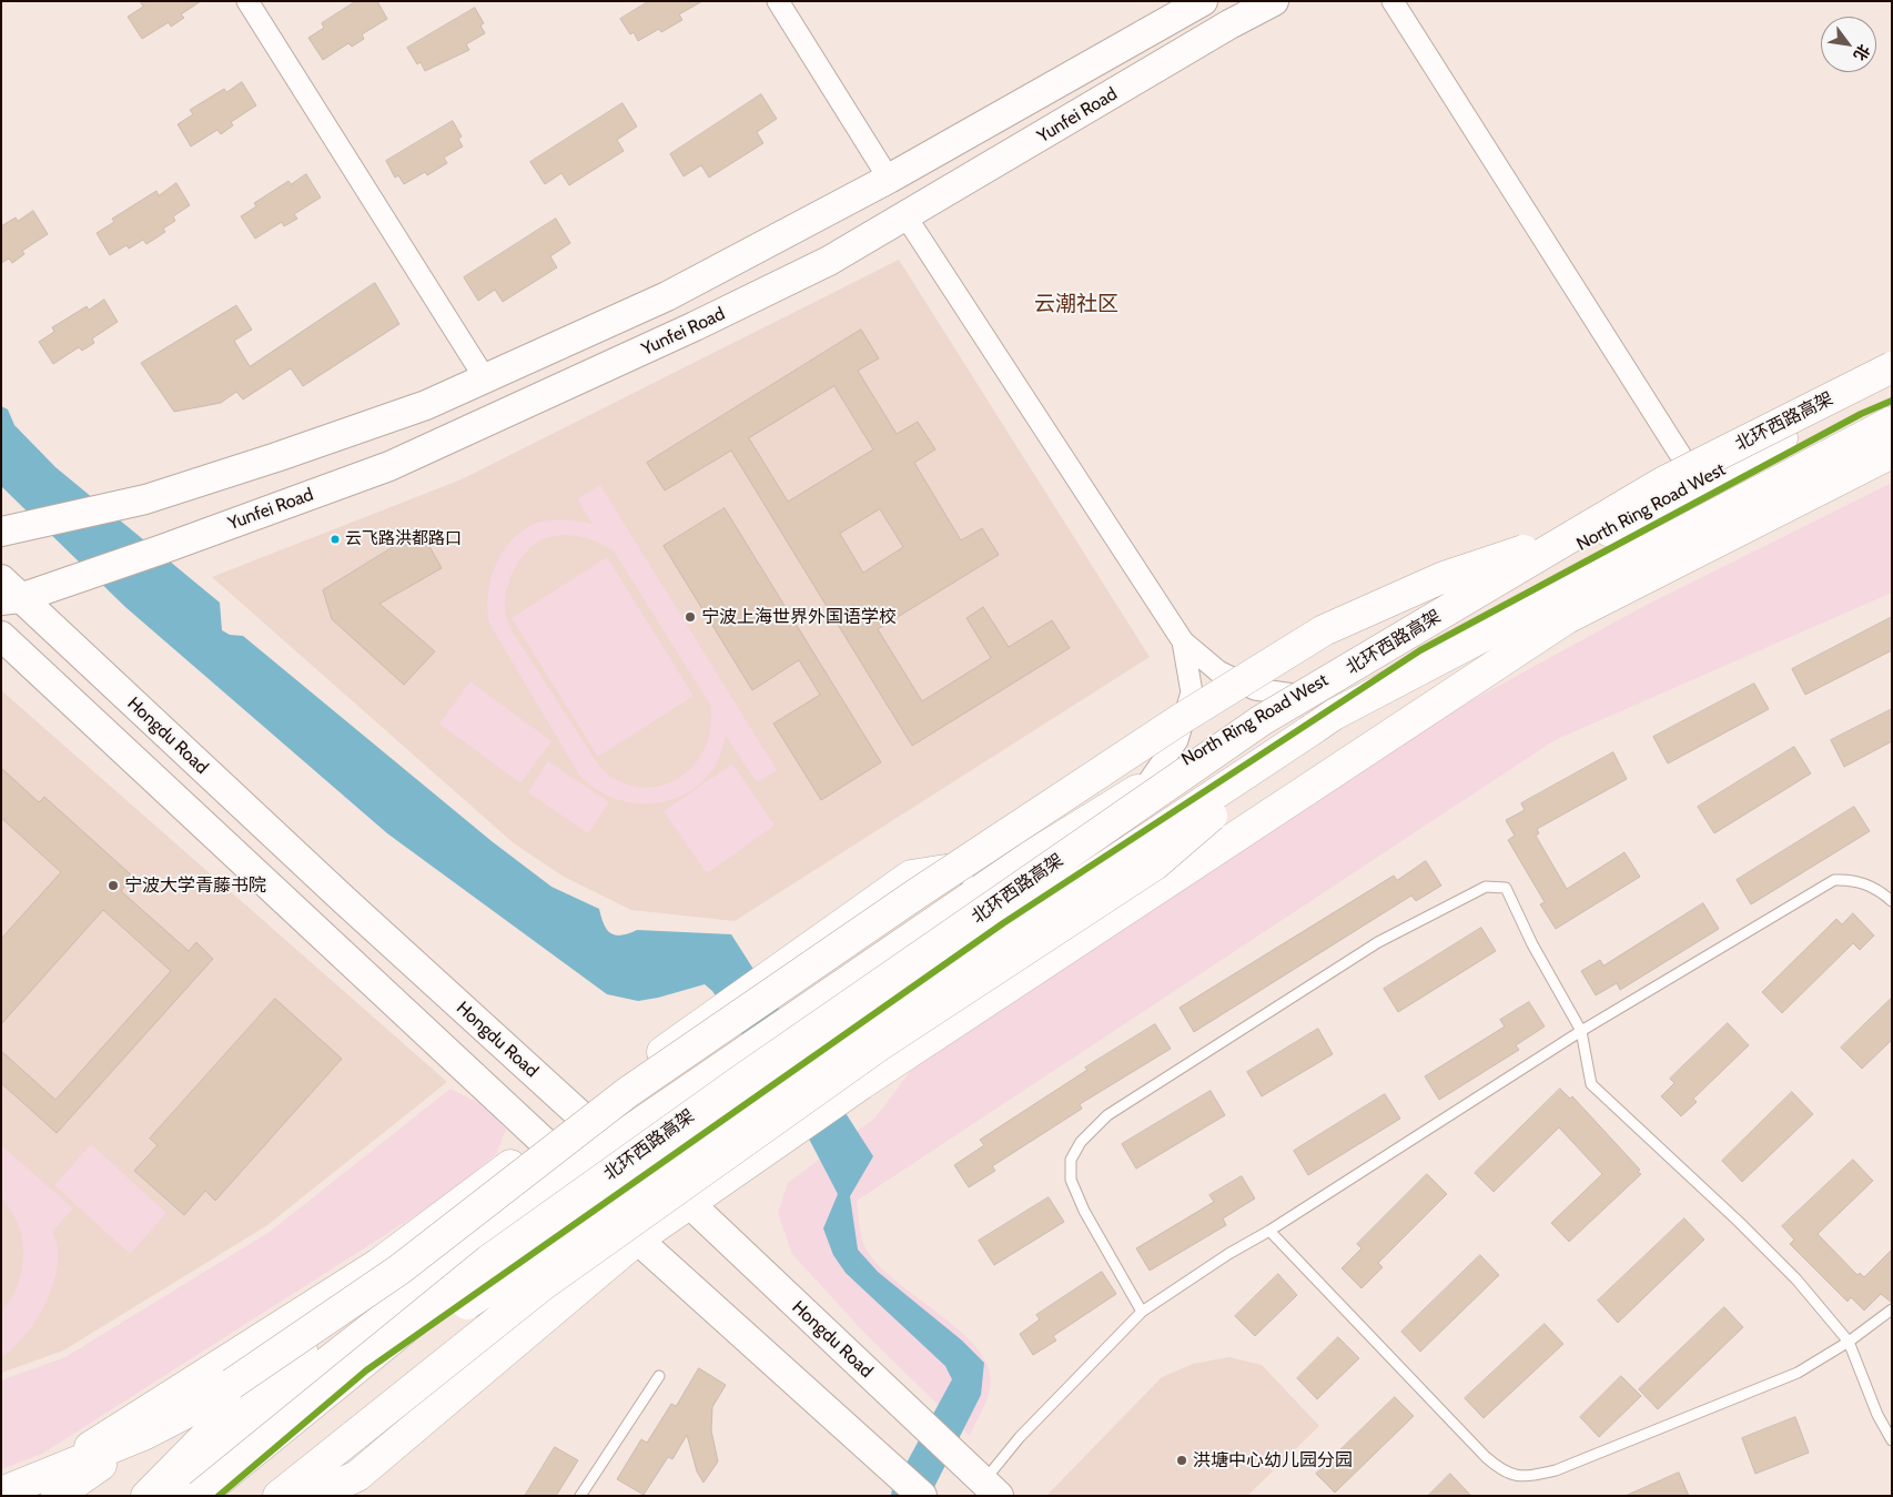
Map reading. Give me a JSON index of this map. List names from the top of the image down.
{
  "streets": {
    "main road": [
      "Yunfei Road",
      "北环西路高架",
      "North Ring Road West",
      "Hongdu Road"
    ]
  },
  "crossings": [
    ["Yunfei Road", "Hongdu Road"],
    ["North Ring Road West", "Hongdu Road"]
  ],
  "districts": ["云潮社区"],
  "places": [
    "云飞路洪都路口",
    "宁波上海世界外国语学校",
    "宁波大学青藤书院",
    "洪塘中心幼儿园分园"
  ],
  "north": "bottom right"
}
